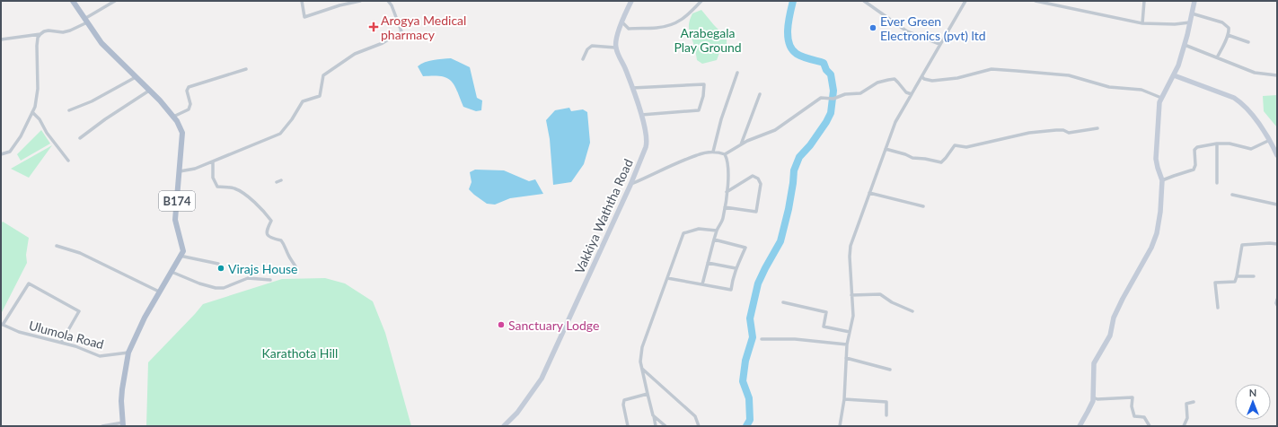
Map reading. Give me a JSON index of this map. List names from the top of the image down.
{
  "streets": {
    "main road": ["B174"],
    "street": ["Vakkiya Waththa Road", "Ulumola Road"]
  },
  "crossings": [
    ["B174", "Ulumola Road"]
  ],
  "parks": ["Arabegala Play Ground", "Karathota Hill"],
  "places": {
    "health": ["Arogya Medical pharmacy"],
    "other": ["Ever Green Electronics (pvt) ltd", "Virajs House", "Sanctuary Lodge"]
  },
  "north": "top"
}
